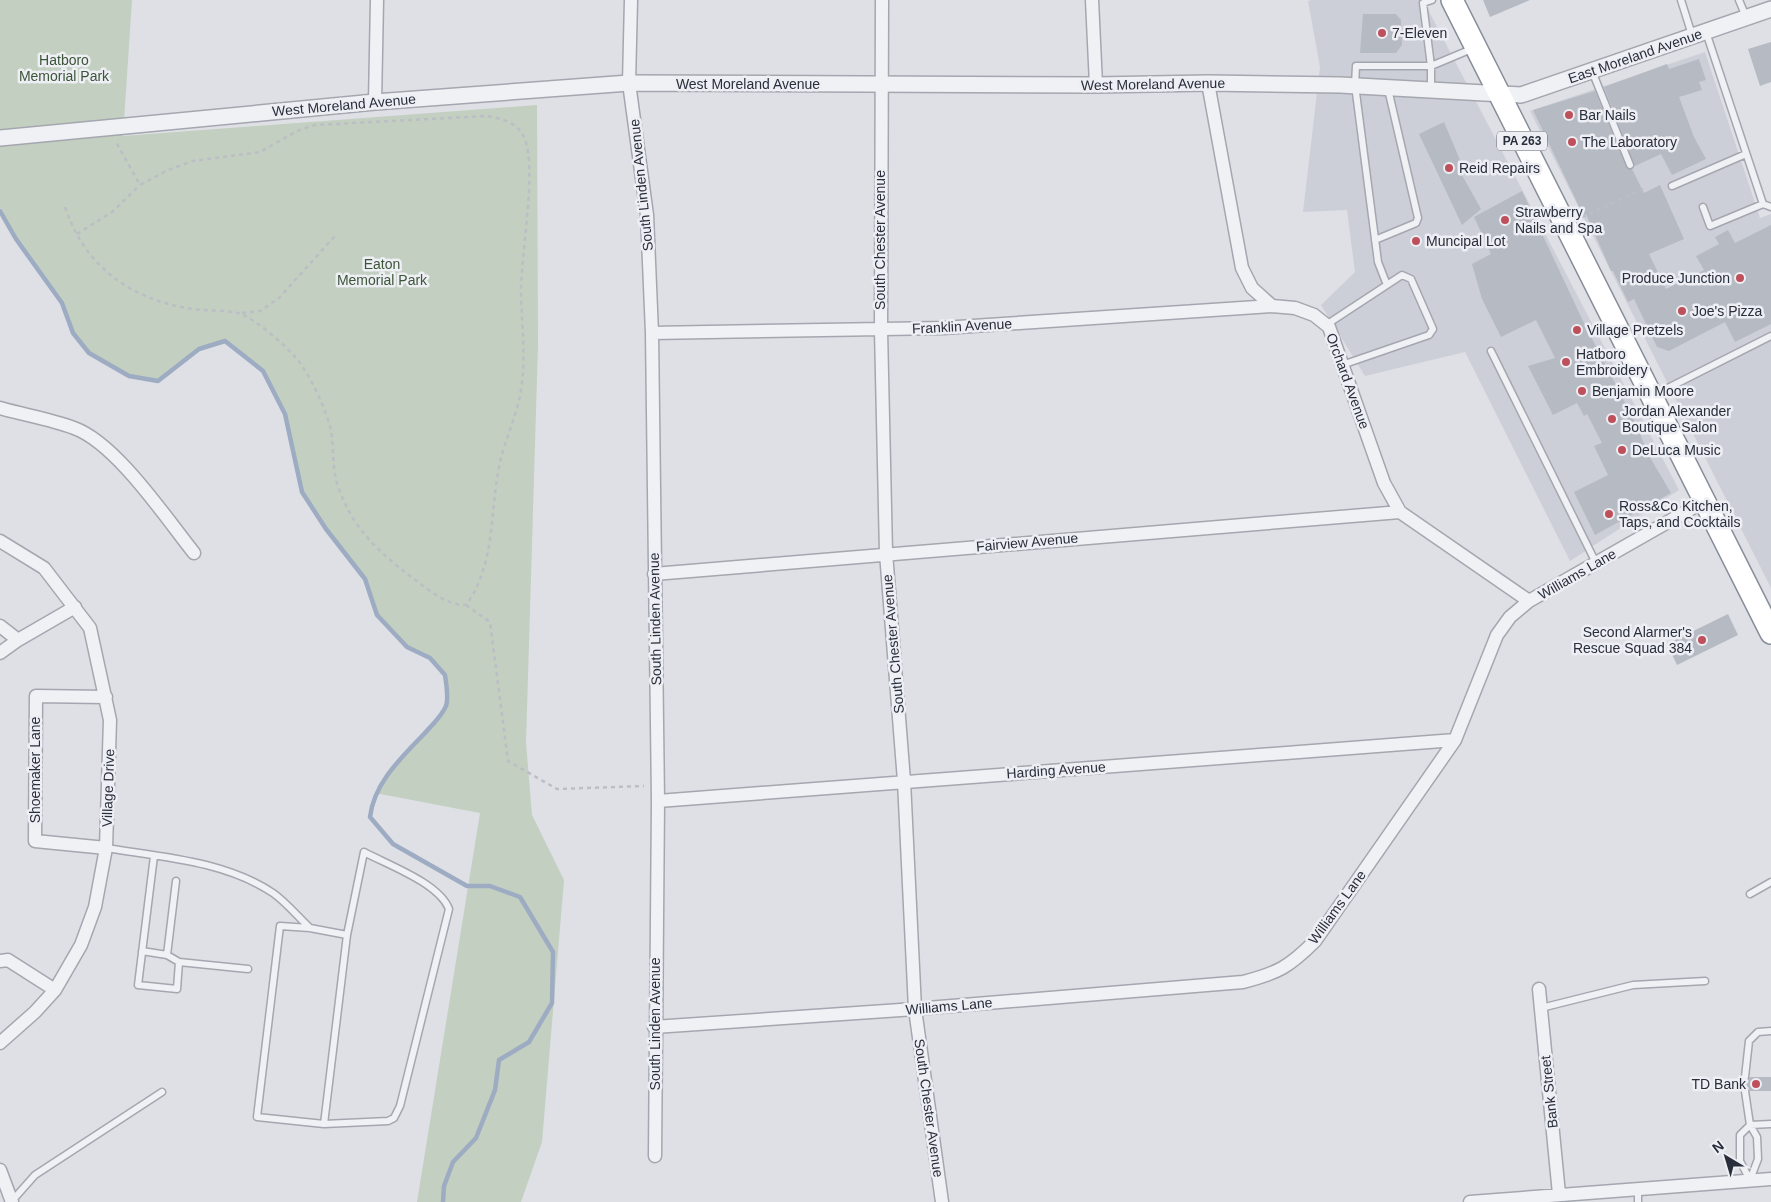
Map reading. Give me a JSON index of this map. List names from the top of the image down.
{
  "streets": {
    "highway": ["PA 263"],
    "street": [
      "East Moreland Avenue",
      "West Moreland Avenue",
      "South Linden Avenue",
      "South Chester Avenue",
      "Franklin Avenue",
      "Orchard Avenue",
      "Fairview Avenue",
      "Williams Lane",
      "Shoemaker Lane",
      "Harding Avenue",
      "Village Drive",
      "Bank Street"
    ]
  },
  "crossings": [
    ["East Moreland Avenue", "West Moreland Avenue"],
    ["East Moreland Avenue", "PA 263"],
    ["West Moreland Avenue", "PA 263"],
    ["West Moreland Avenue", "South Linden Avenue"],
    ["West Moreland Avenue", "South Chester Avenue"],
    ["PA 263", "Williams Lane"],
    ["South Linden Avenue", "Franklin Avenue"],
    ["South Linden Avenue", "Fairview Avenue"],
    ["South Linden Avenue", "Williams Lane"],
    ["South Linden Avenue", "Harding Avenue"],
    ["South Chester Avenue", "Franklin Avenue"],
    ["South Chester Avenue", "Fairview Avenue"],
    ["South Chester Avenue", "Williams Lane"],
    ["South Chester Avenue", "Harding Avenue"],
    ["Franklin Avenue", "Orchard Avenue"],
    ["Orchard Avenue", "Fairview Avenue"],
    ["Orchard Avenue", "Williams Lane"],
    ["Williams Lane", "Harding Avenue"],
    ["Shoemaker Lane", "Village Drive"]
  ],
  "parks": ["Hatboro Memorial Park", "Eaton Memorial Park"],
  "places": [
    "7-Eleven",
    "Bar Nails",
    "The Laboratory",
    "Reid Repairs",
    "Strawberry Nails and Spa",
    "Muncipal Lot",
    "Produce Junction",
    "Joe's Pizza",
    "Village Pretzels",
    "Hatboro Embroidery",
    "Benjamin Moore",
    "Jordan Alexander Boutique Salon",
    "DeLuca Music",
    "Ross&Co Kitchen, Taps, and Cocktails",
    "Second Alarmer's Rescue Squad 384",
    "TD Bank"
  ],
  "north": "top left"
}
